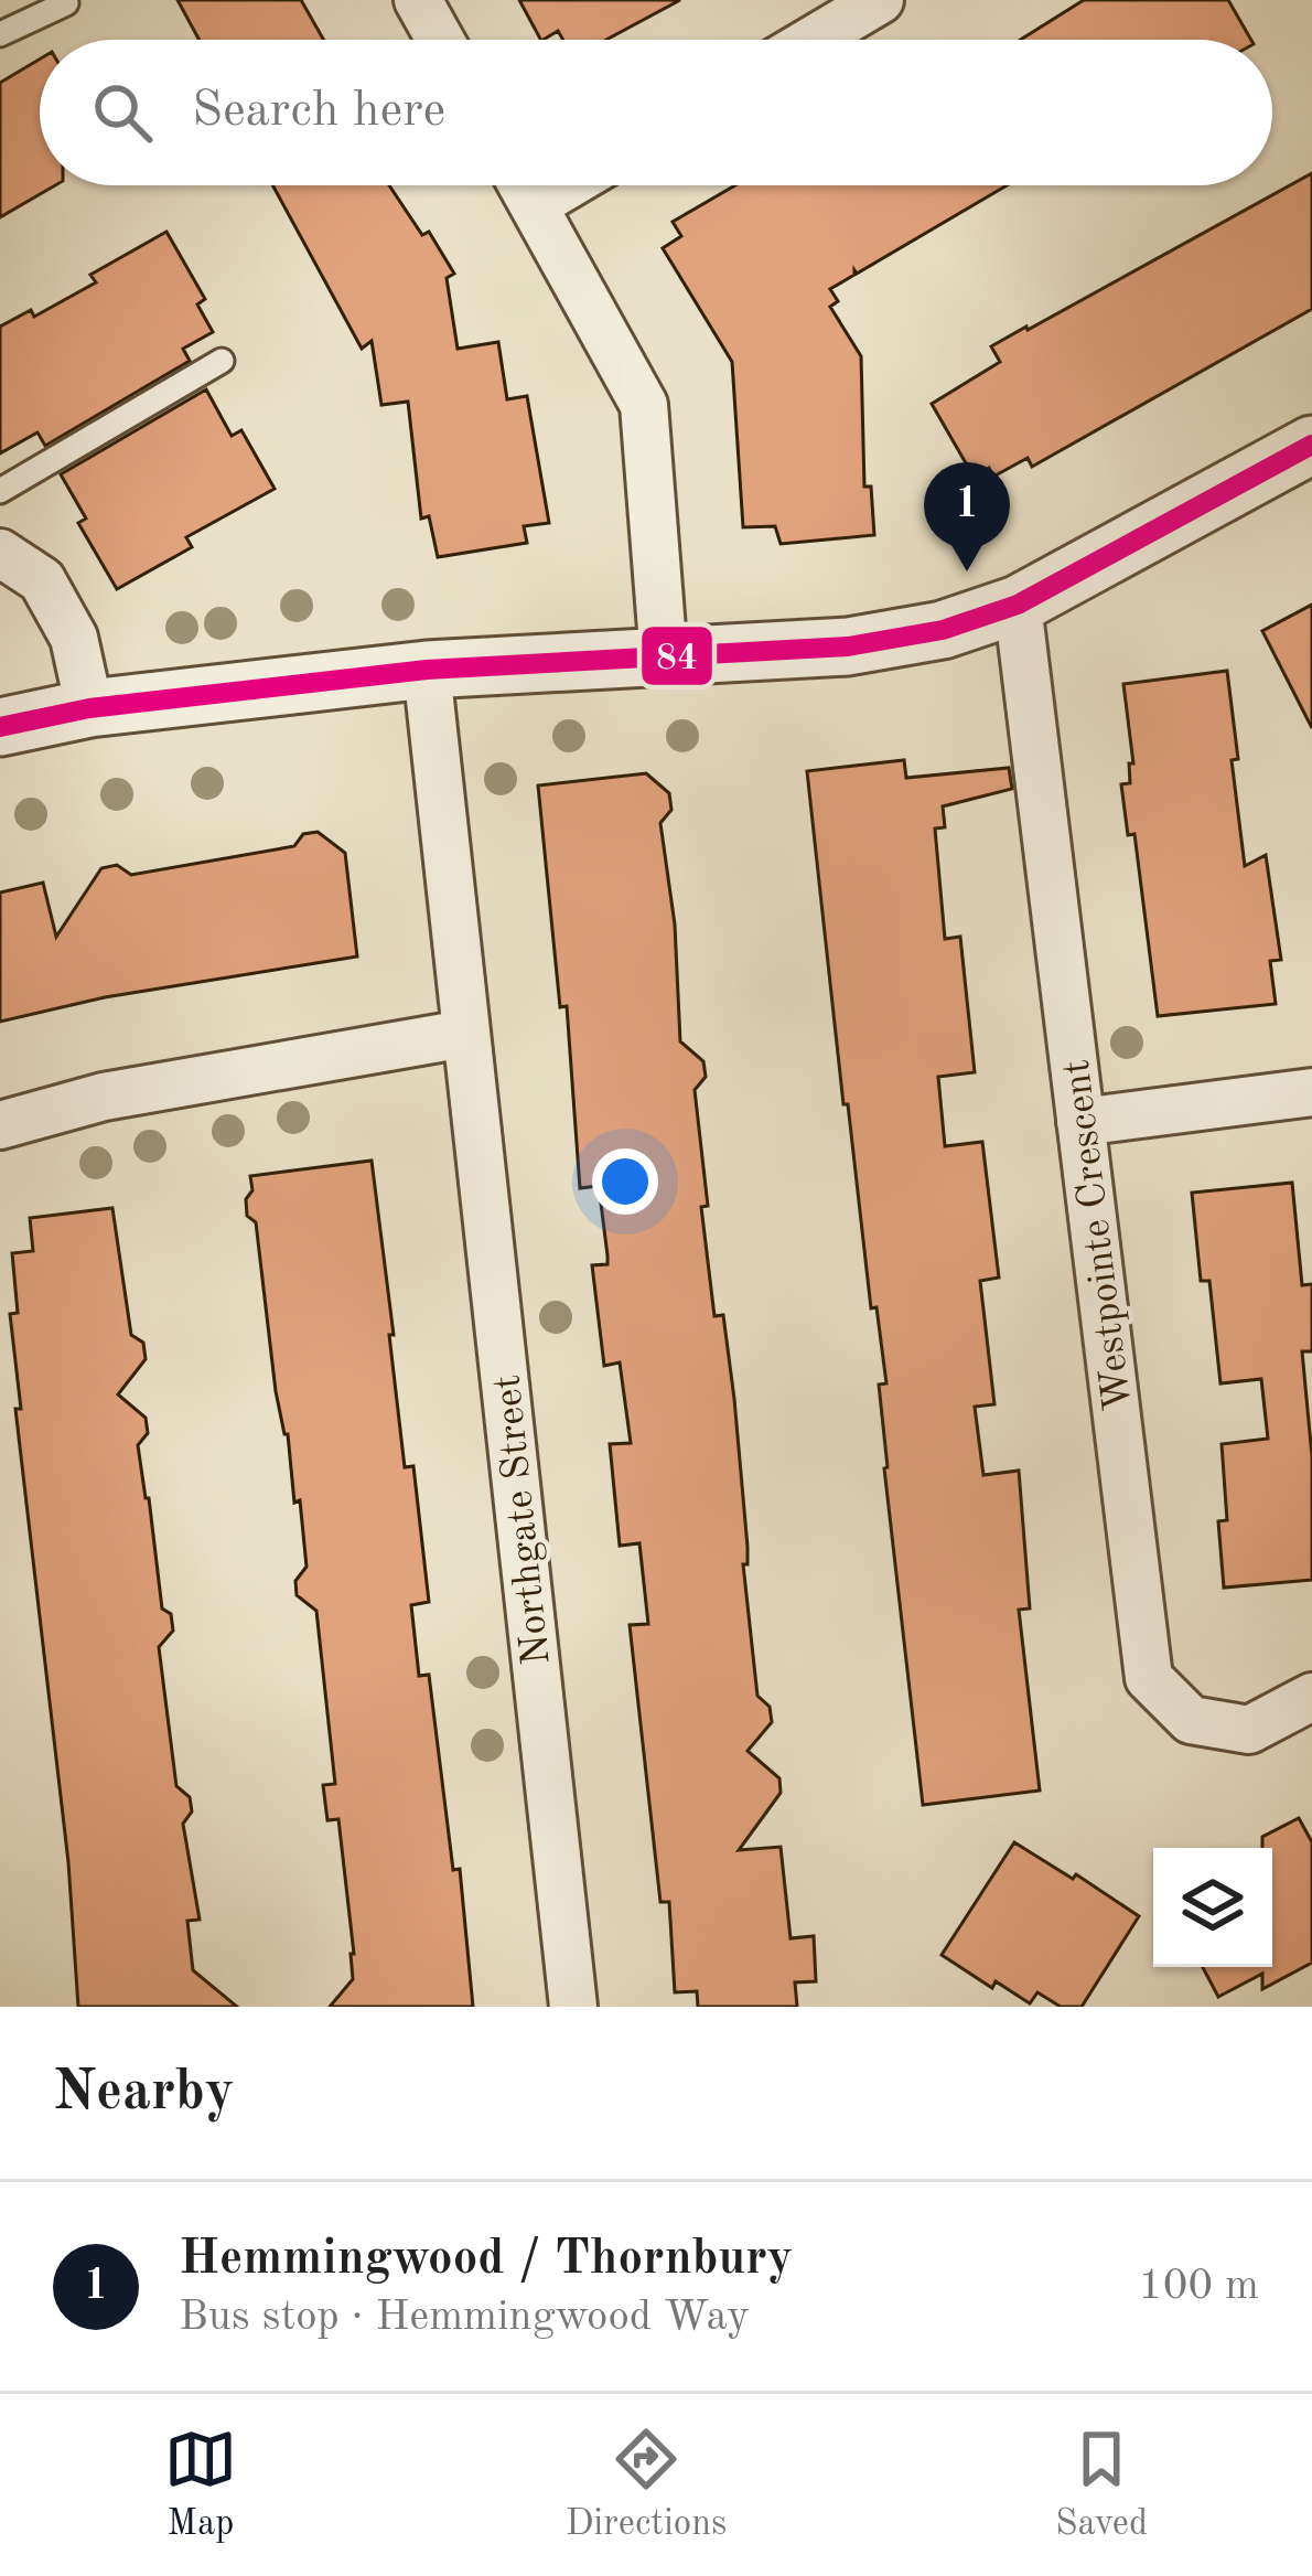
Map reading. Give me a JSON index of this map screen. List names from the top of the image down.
{
  "streets": {
    "street": ["Westpointe Crescent", "Northgate Street"]
  },
  "lines": ["transit line 84"],
  "page": {
    "search": "Search here",
    "pins": "1",
    "heading": "Nearby",
    "list": [
      {
        "mark": "1",
        "name": "Hemmingwood / Thornbury",
        "note": "Bus stop · Hemmingwood Way",
        "value": "100 m"
      }
    ],
    "nav": ["Map", "Directions", "Saved"]
  }
}
